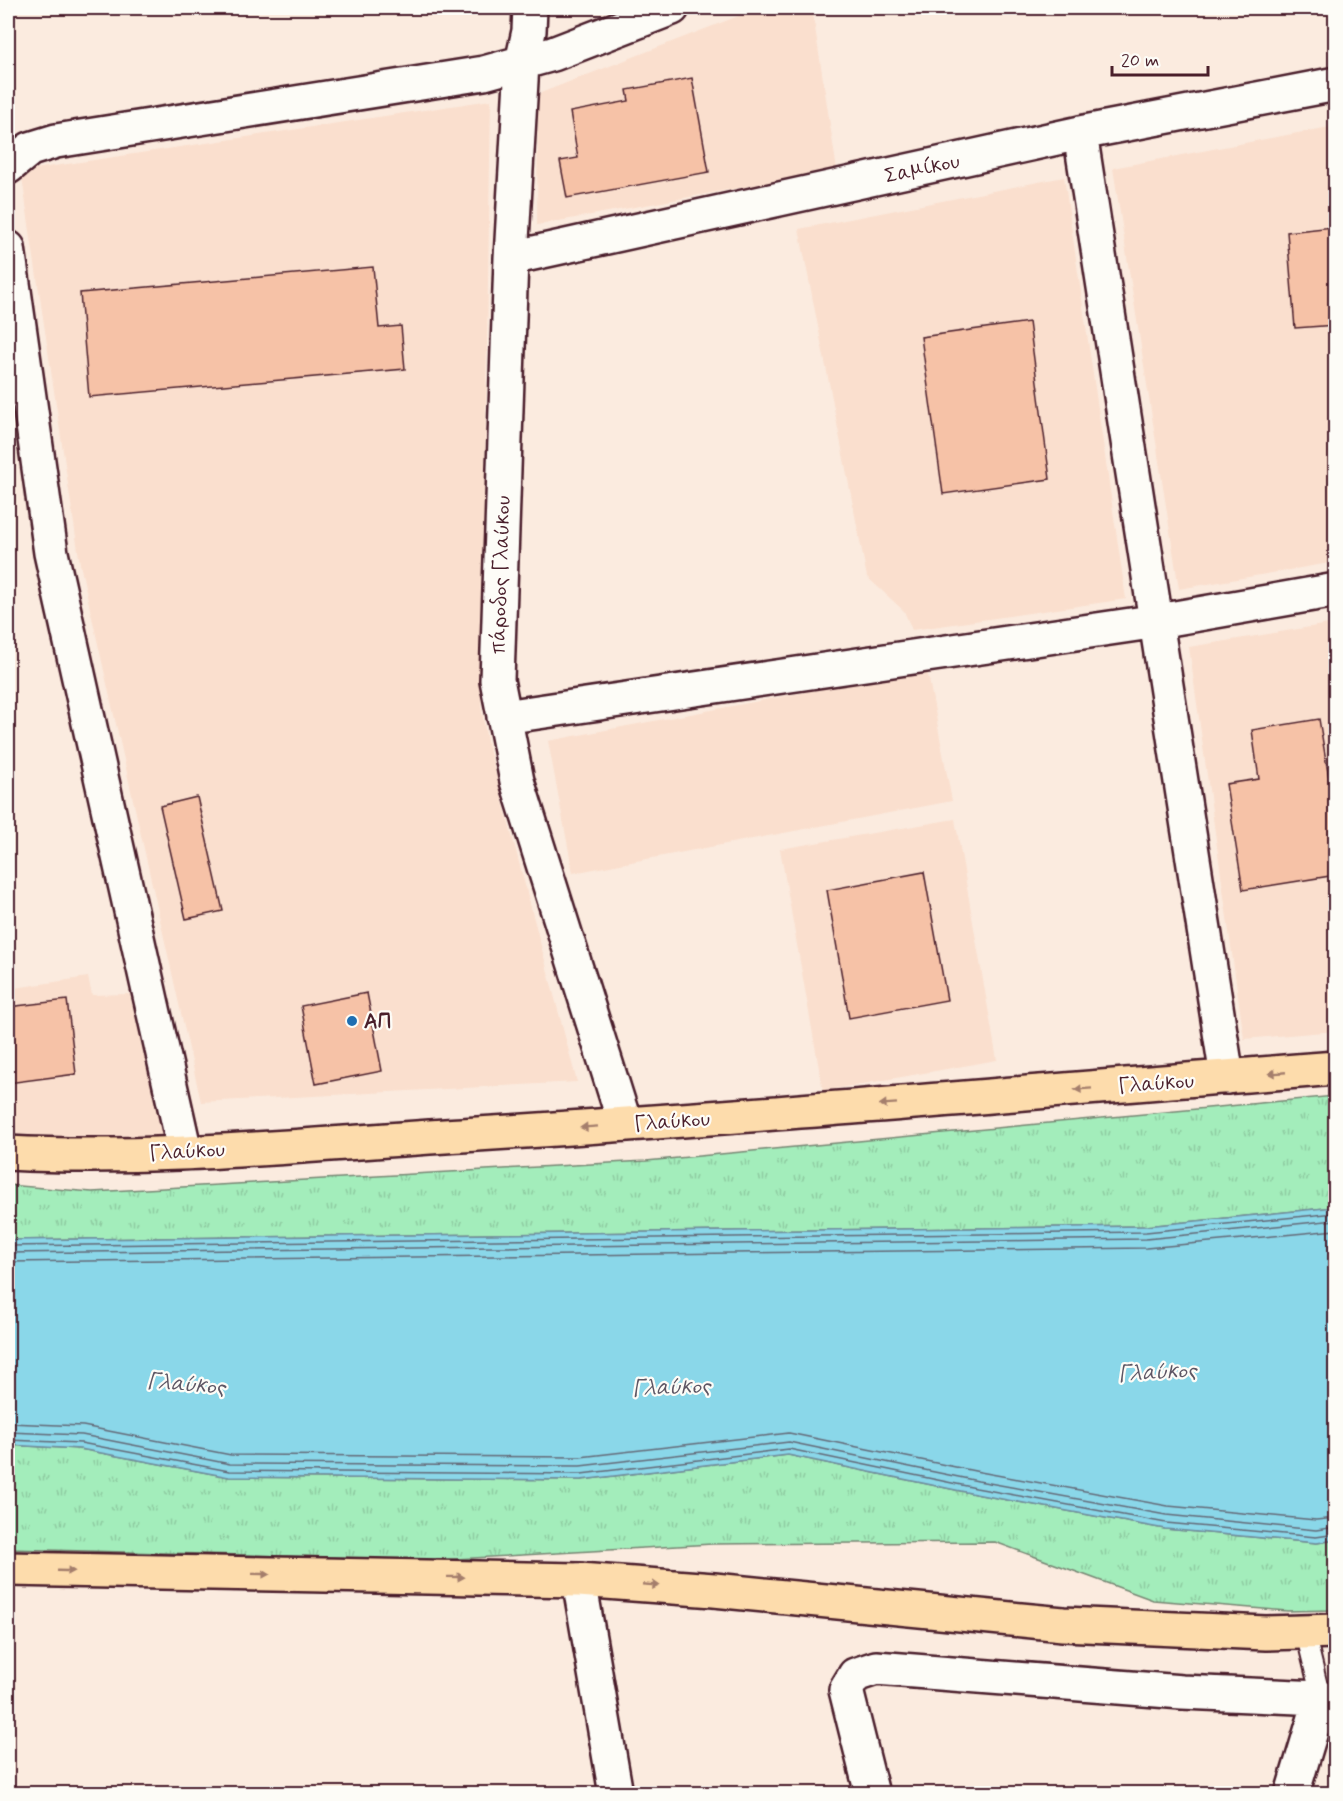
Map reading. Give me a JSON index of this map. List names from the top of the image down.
{
  "streets": {
    "main road": ["Γλαύκου"],
    "street": ["Σαμίκου", "πάροδος Γλαύκου"]
  },
  "crossings": [
    ["Σαμίκου", "πάροδος Γλαύκου"],
    ["πάροδος Γλαύκου", "Γλαύκου"]
  ],
  "one_way": ["Γλαύκου"],
  "water": ["Γλαύκος"],
  "places": ["ΑΠ"],
  "scale_bar": "20 m"
}
